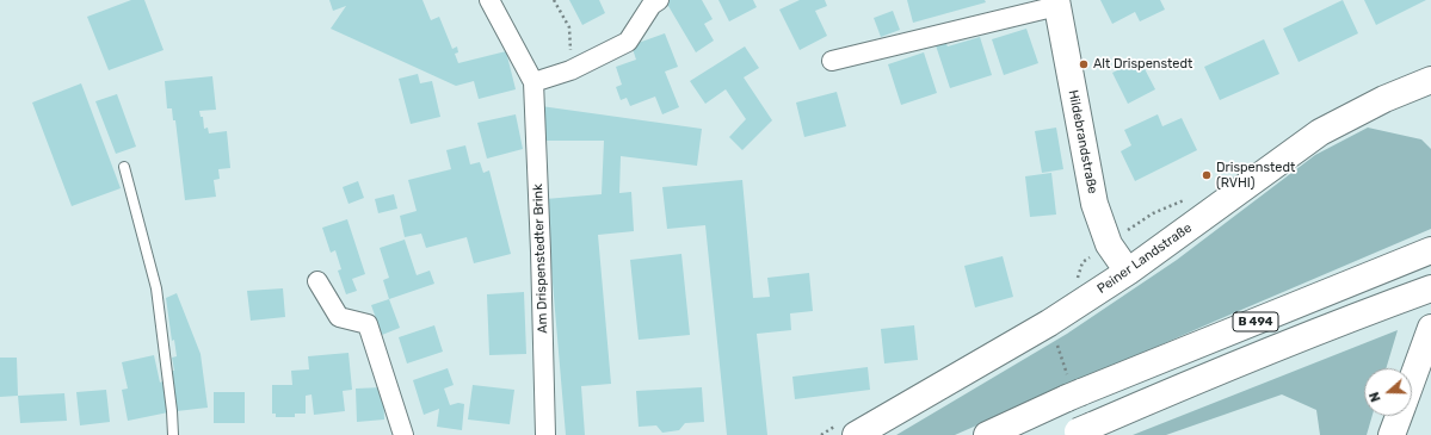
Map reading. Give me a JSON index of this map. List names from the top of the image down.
{
  "streets": {
    "main road": ["Hildebrandstraße", "Peiner Landstraße", "B 494"],
    "street": ["Am Drispenstedter Brink"]
  },
  "crossings": [
    ["Hildebrandstraße", "Peiner Landstraße"]
  ],
  "places": ["Alt Drispenstedt", "Drispenstedt (RVHI)"],
  "north": "left"
}
